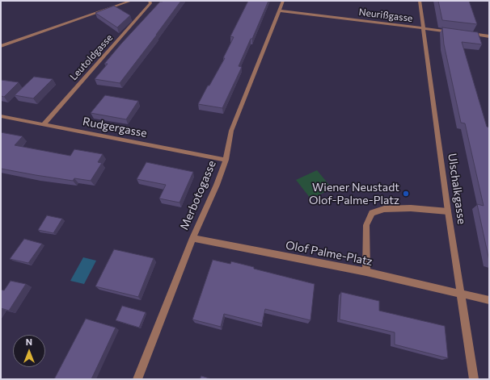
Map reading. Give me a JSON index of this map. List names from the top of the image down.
{
  "streets": {
    "street": [
      "Neurißgasse",
      "Leutoldgasse",
      "Rudgergasse",
      "Ulschalkgasse",
      "Merbotogasse",
      "Olof Palme-Platz"
    ]
  },
  "crossings": [
    ["Neurißgasse", "Ulschalkgasse"],
    ["Neurißgasse", "Merbotogasse"],
    ["Leutoldgasse", "Rudgergasse"],
    ["Rudgergasse", "Merbotogasse"],
    ["Ulschalkgasse", "Olof Palme-Platz"],
    ["Merbotogasse", "Olof Palme-Platz"]
  ],
  "places": ["Wiener Neustadt Olof-Palme-Platz"],
  "north": "top"
}
